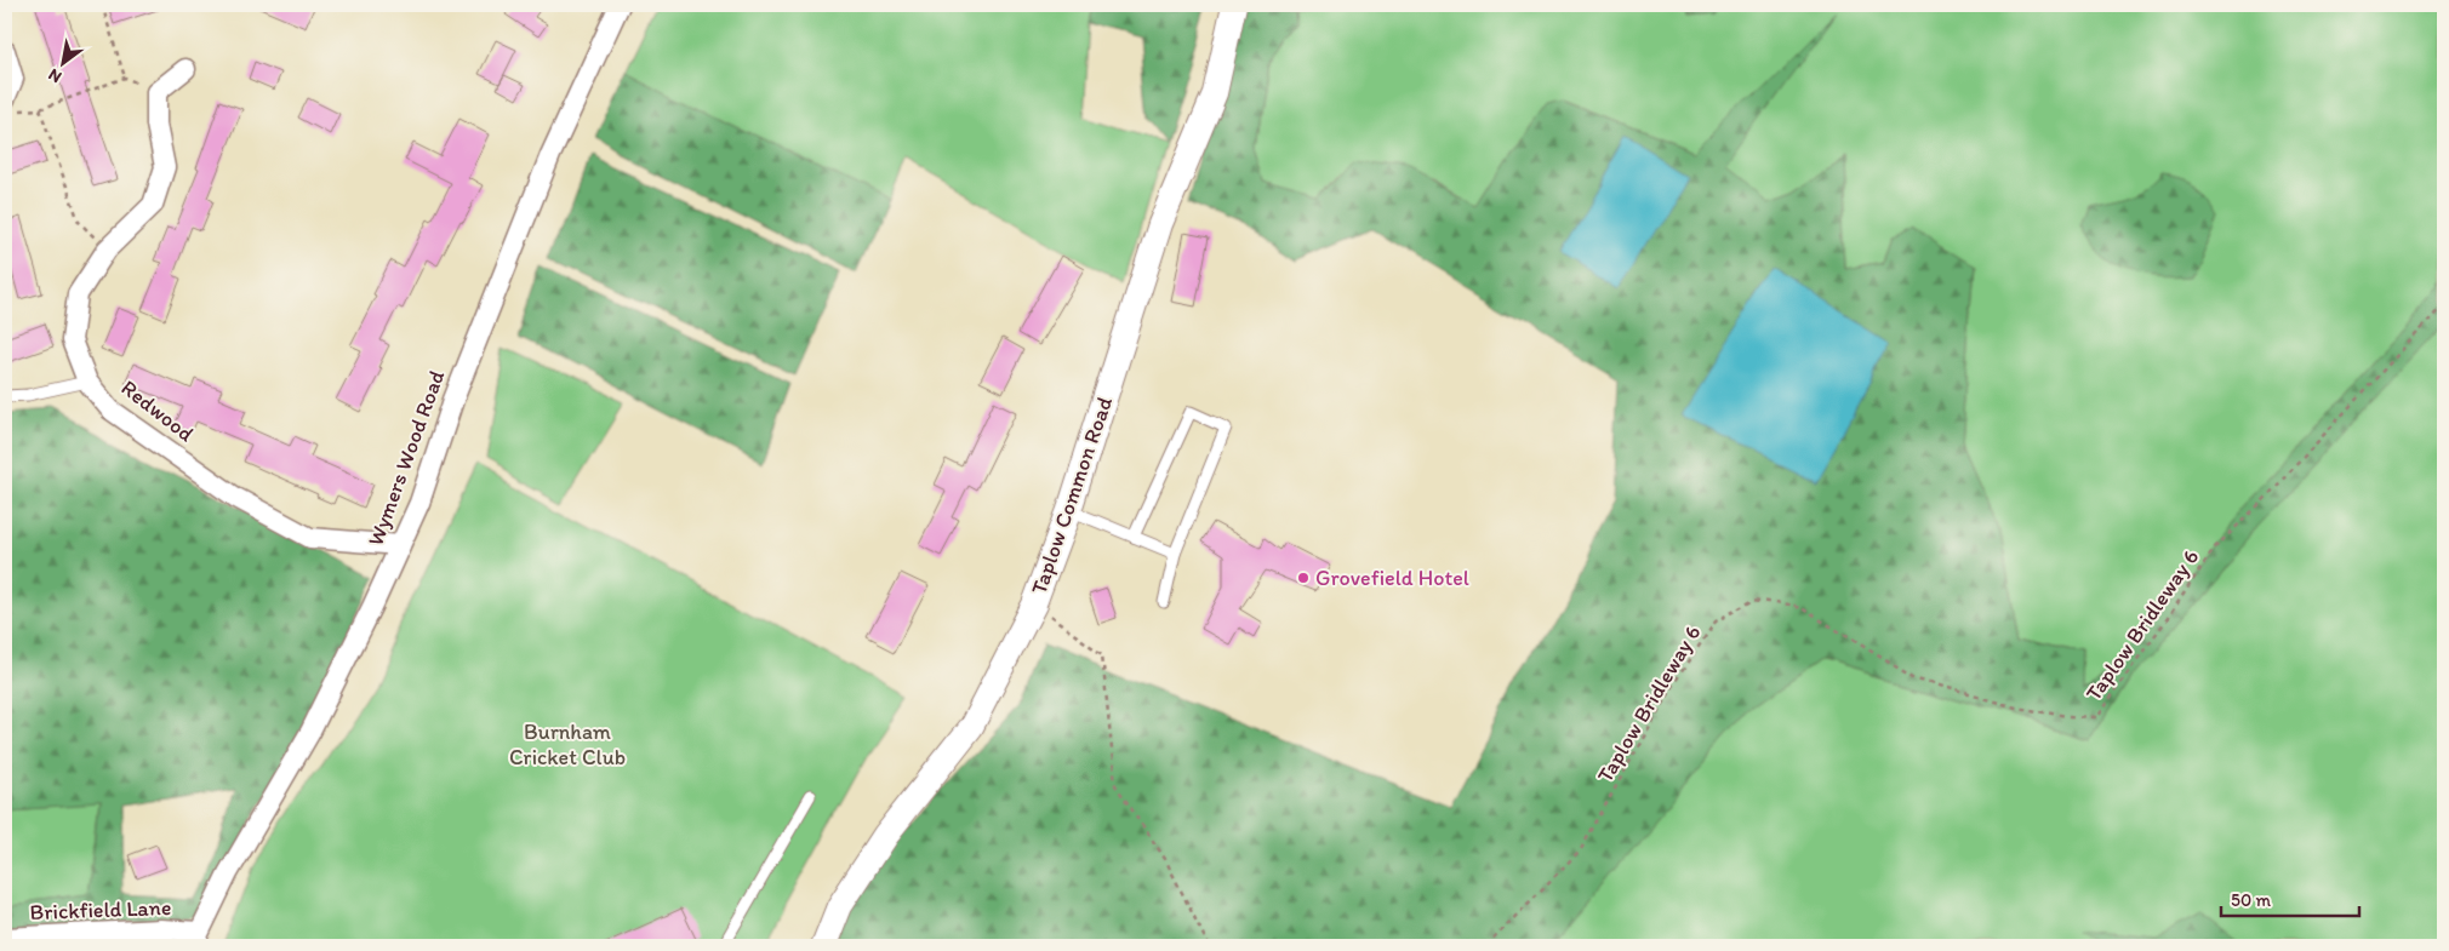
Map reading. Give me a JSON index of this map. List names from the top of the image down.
{
  "streets": {
    "street": [
      "Redwood",
      "Wymers Wood Road",
      "Taplow Common Road",
      "Brickfield Lane"
    ],
    "path": ["Taplow Bridleway 6"]
  },
  "crossings": [
    ["Redwood", "Wymers Wood Road"],
    ["Wymers Wood Road", "Brickfield Lane"]
  ],
  "parks": ["Burnham Cricket Club"],
  "places": ["Grovefield Hotel"],
  "scale_bar": "50 m",
  "north": "bottom left"
}
